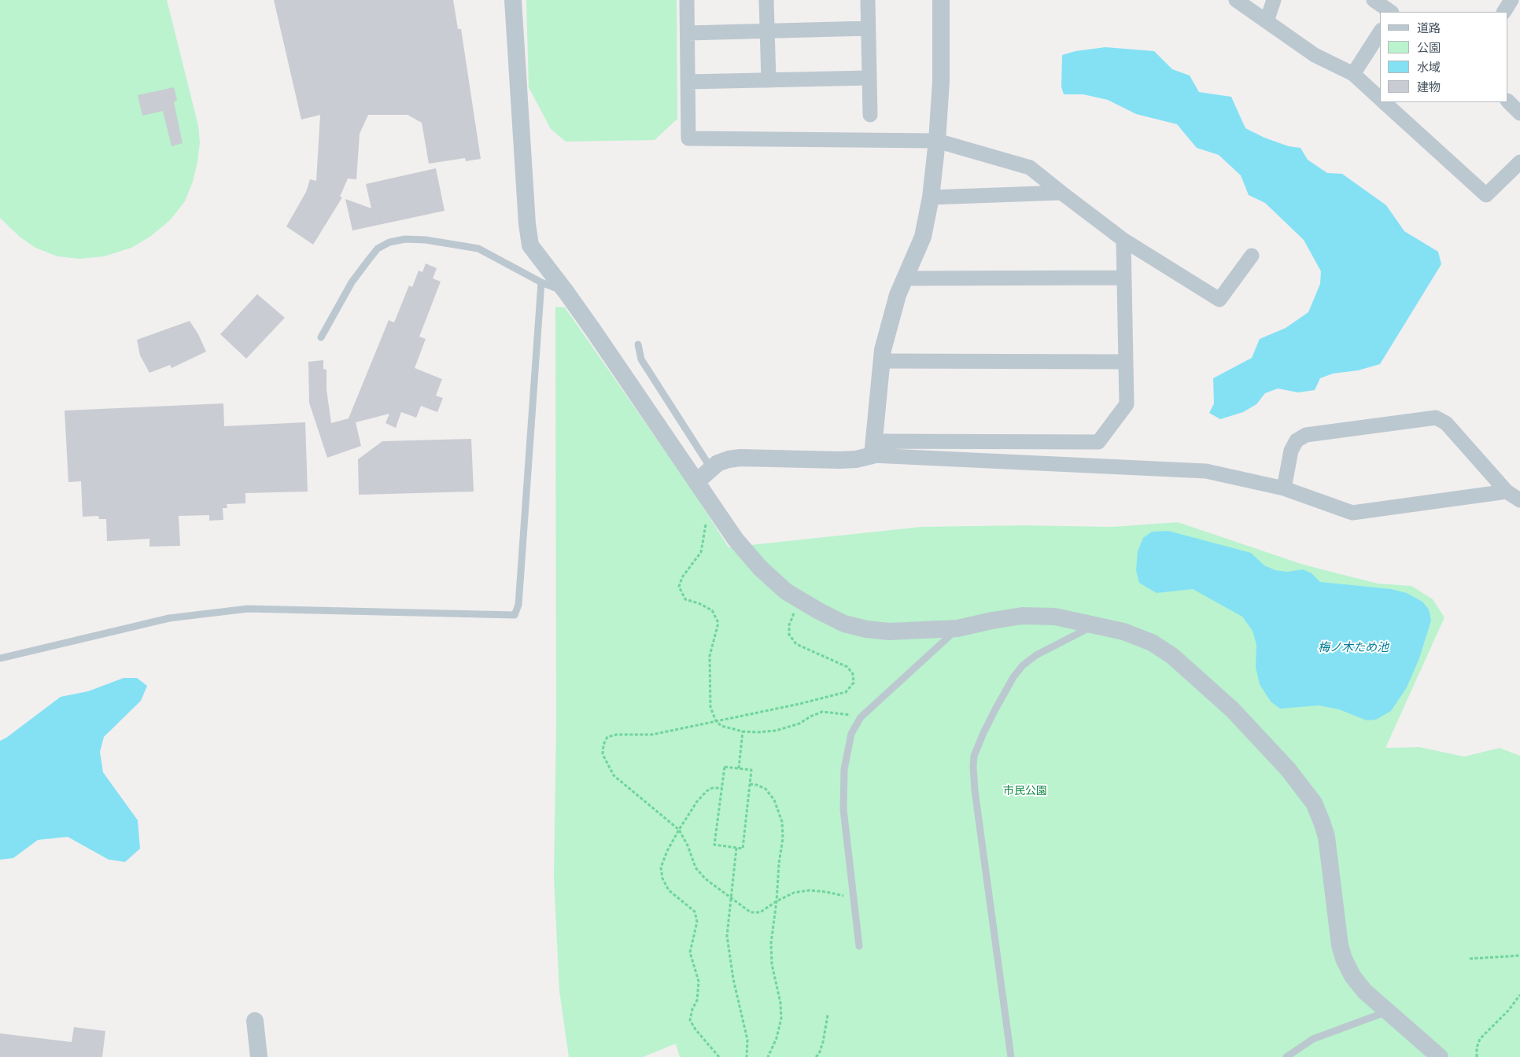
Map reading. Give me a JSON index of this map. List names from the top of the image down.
{
  "water": ["梅ノ木ため池"],
  "parks": ["市民公園"],
  "legend": [
    "道路",
    "公園",
    "水域",
    "建物"
  ]
}
